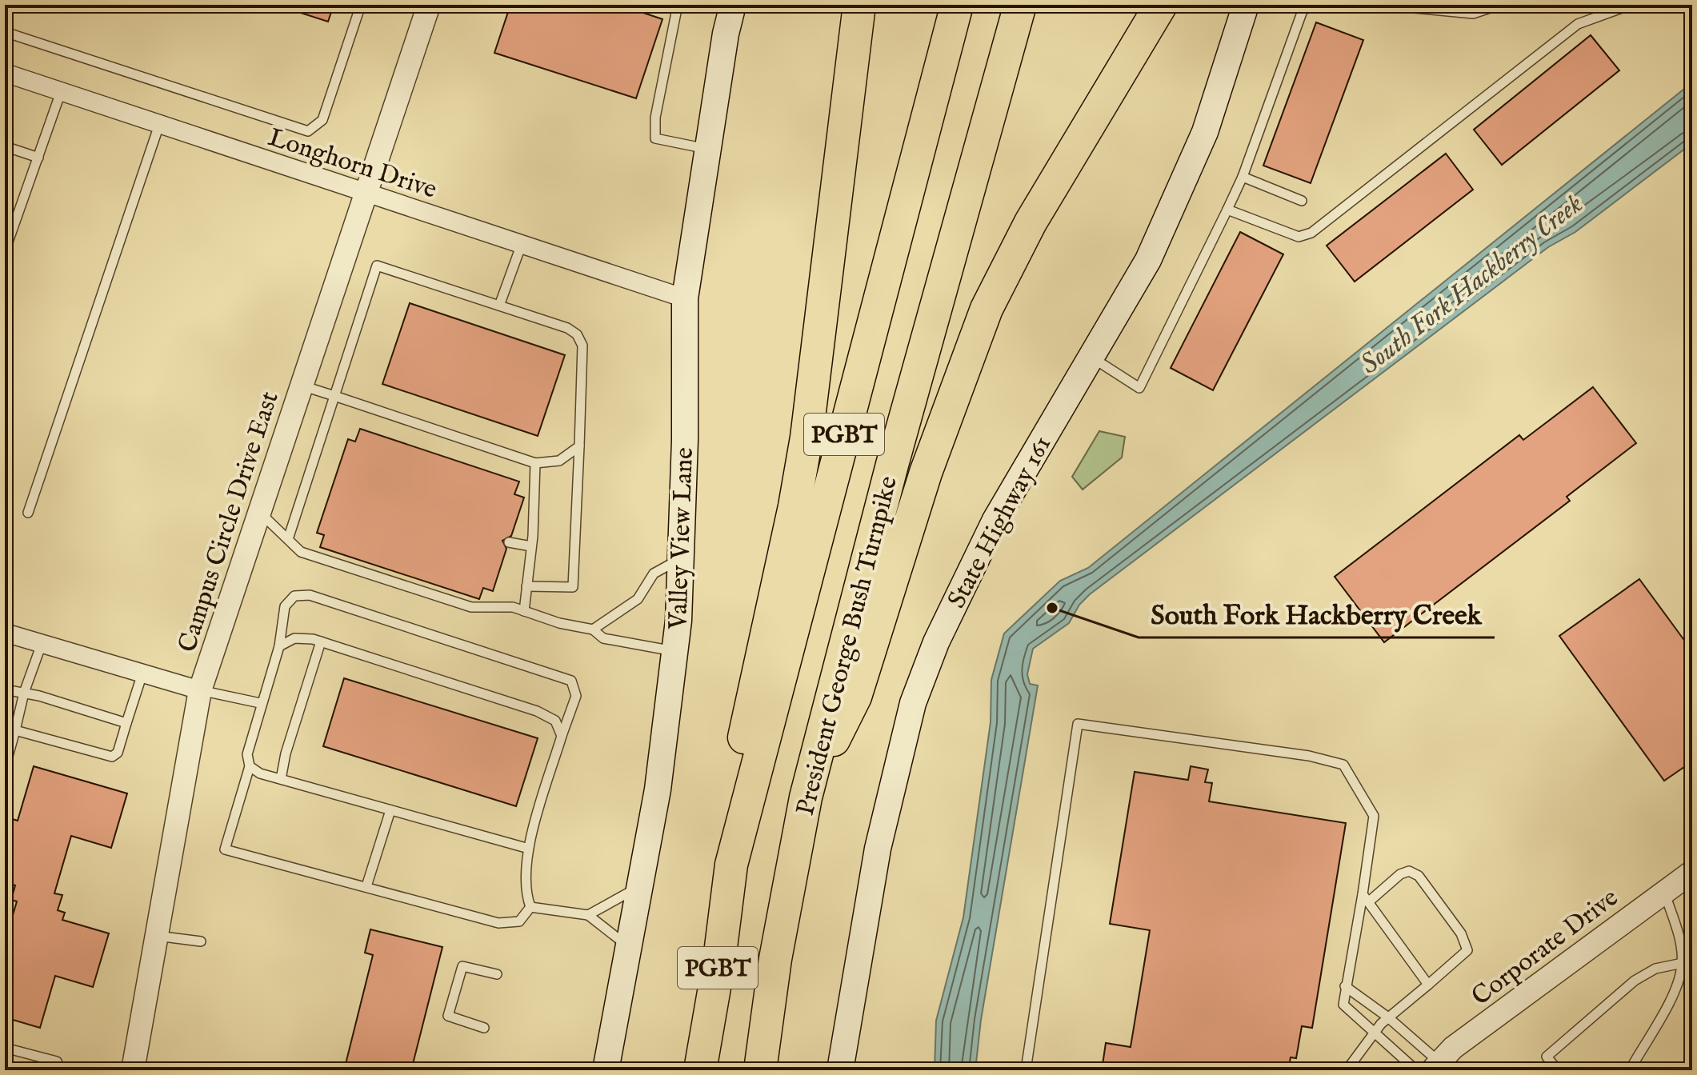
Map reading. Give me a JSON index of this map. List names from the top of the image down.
{
  "streets": {
    "highway": ["PGBT", "President George Bush Turnpike"],
    "main road": ["State Highway 161", "Valley View Lane"],
    "street": ["Longhorn Drive", "Campus Circle Drive East", "Corporate Drive"]
  },
  "crossings": [
    ["Longhorn Drive", "Campus Circle Drive East"],
    ["Longhorn Drive", "Valley View Lane"]
  ],
  "water": ["South Fork Hackberry Creek"],
  "places": ["South Fork Hackberry Creek"]
}
